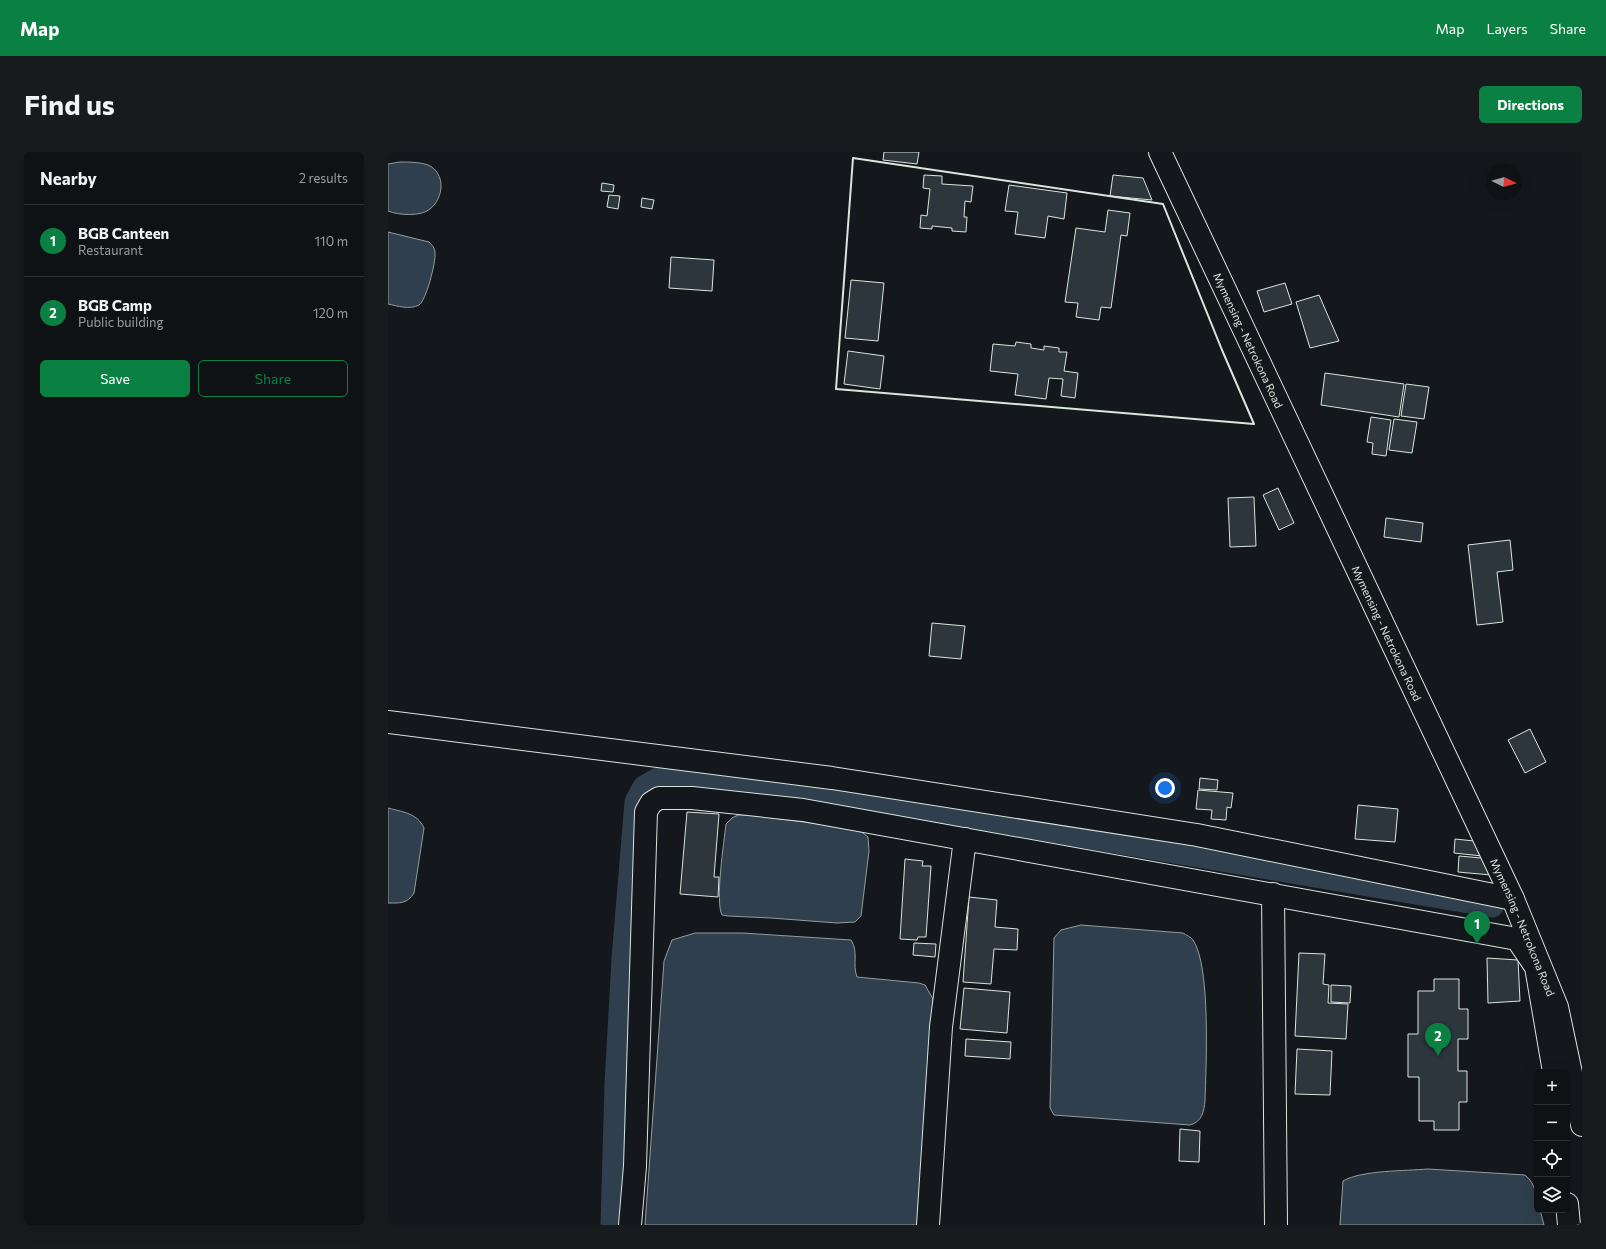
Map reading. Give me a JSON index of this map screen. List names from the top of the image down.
{
  "streets": {
    "street": ["Mymensing - Netrokona Road"]
  },
  "north": "right",
  "page": {
    "header": "Map",
    "nav": ["Map", "Layers", "Share"],
    "buttons": [
      "Directions",
      ["Save", "Share"]
    ],
    "title": "Find us",
    "heading": ["Nearby", "2 results"],
    "list": [
      {
        "mark": "1",
        "name": "BGB Canteen",
        "note": "Restaurant",
        "value": "110 m"
      },
      {
        "mark": "2",
        "name": "BGB Camp",
        "note": "Public building",
        "value": "120 m"
      }
    ],
    "pins": ["1", "2"],
    "map_buttons": ["+", "−"]
  }
}
